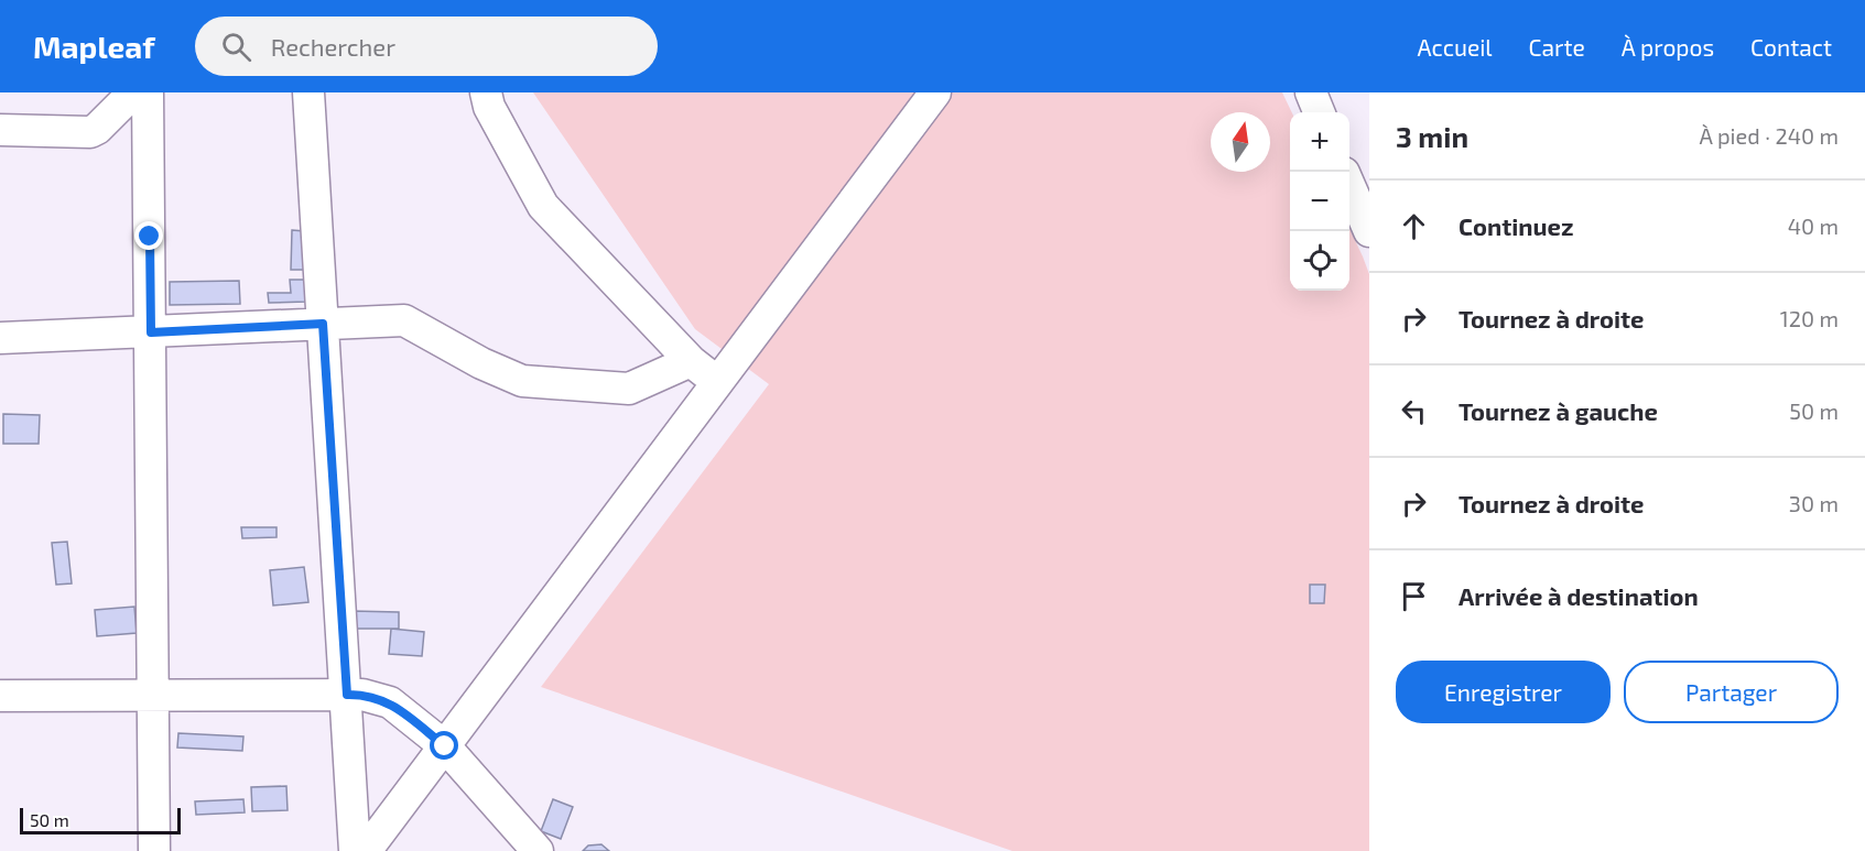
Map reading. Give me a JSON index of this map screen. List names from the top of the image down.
{
  "scale_bar": "50 m",
  "north": "top",
  "page": {
    "header": "Mapleaf",
    "search": "Rechercher",
    "nav": [
      "Accueil",
      "Carte",
      "À propos",
      "Contact"
    ],
    "heading": ["3 min", "À pied · 240 m"],
    "map_buttons": ["+", "−"],
    "list": [
      ["Continuez", "40 m"],
      ["Tournez à droite", "120 m"],
      ["Tournez à gauche", "50 m"],
      ["Tournez à droite", "30 m"],
      "Arrivée à destination"
    ],
    "buttons": ["Enregistrer", "Partager"],
    "scale": "50 m"
  }
}
